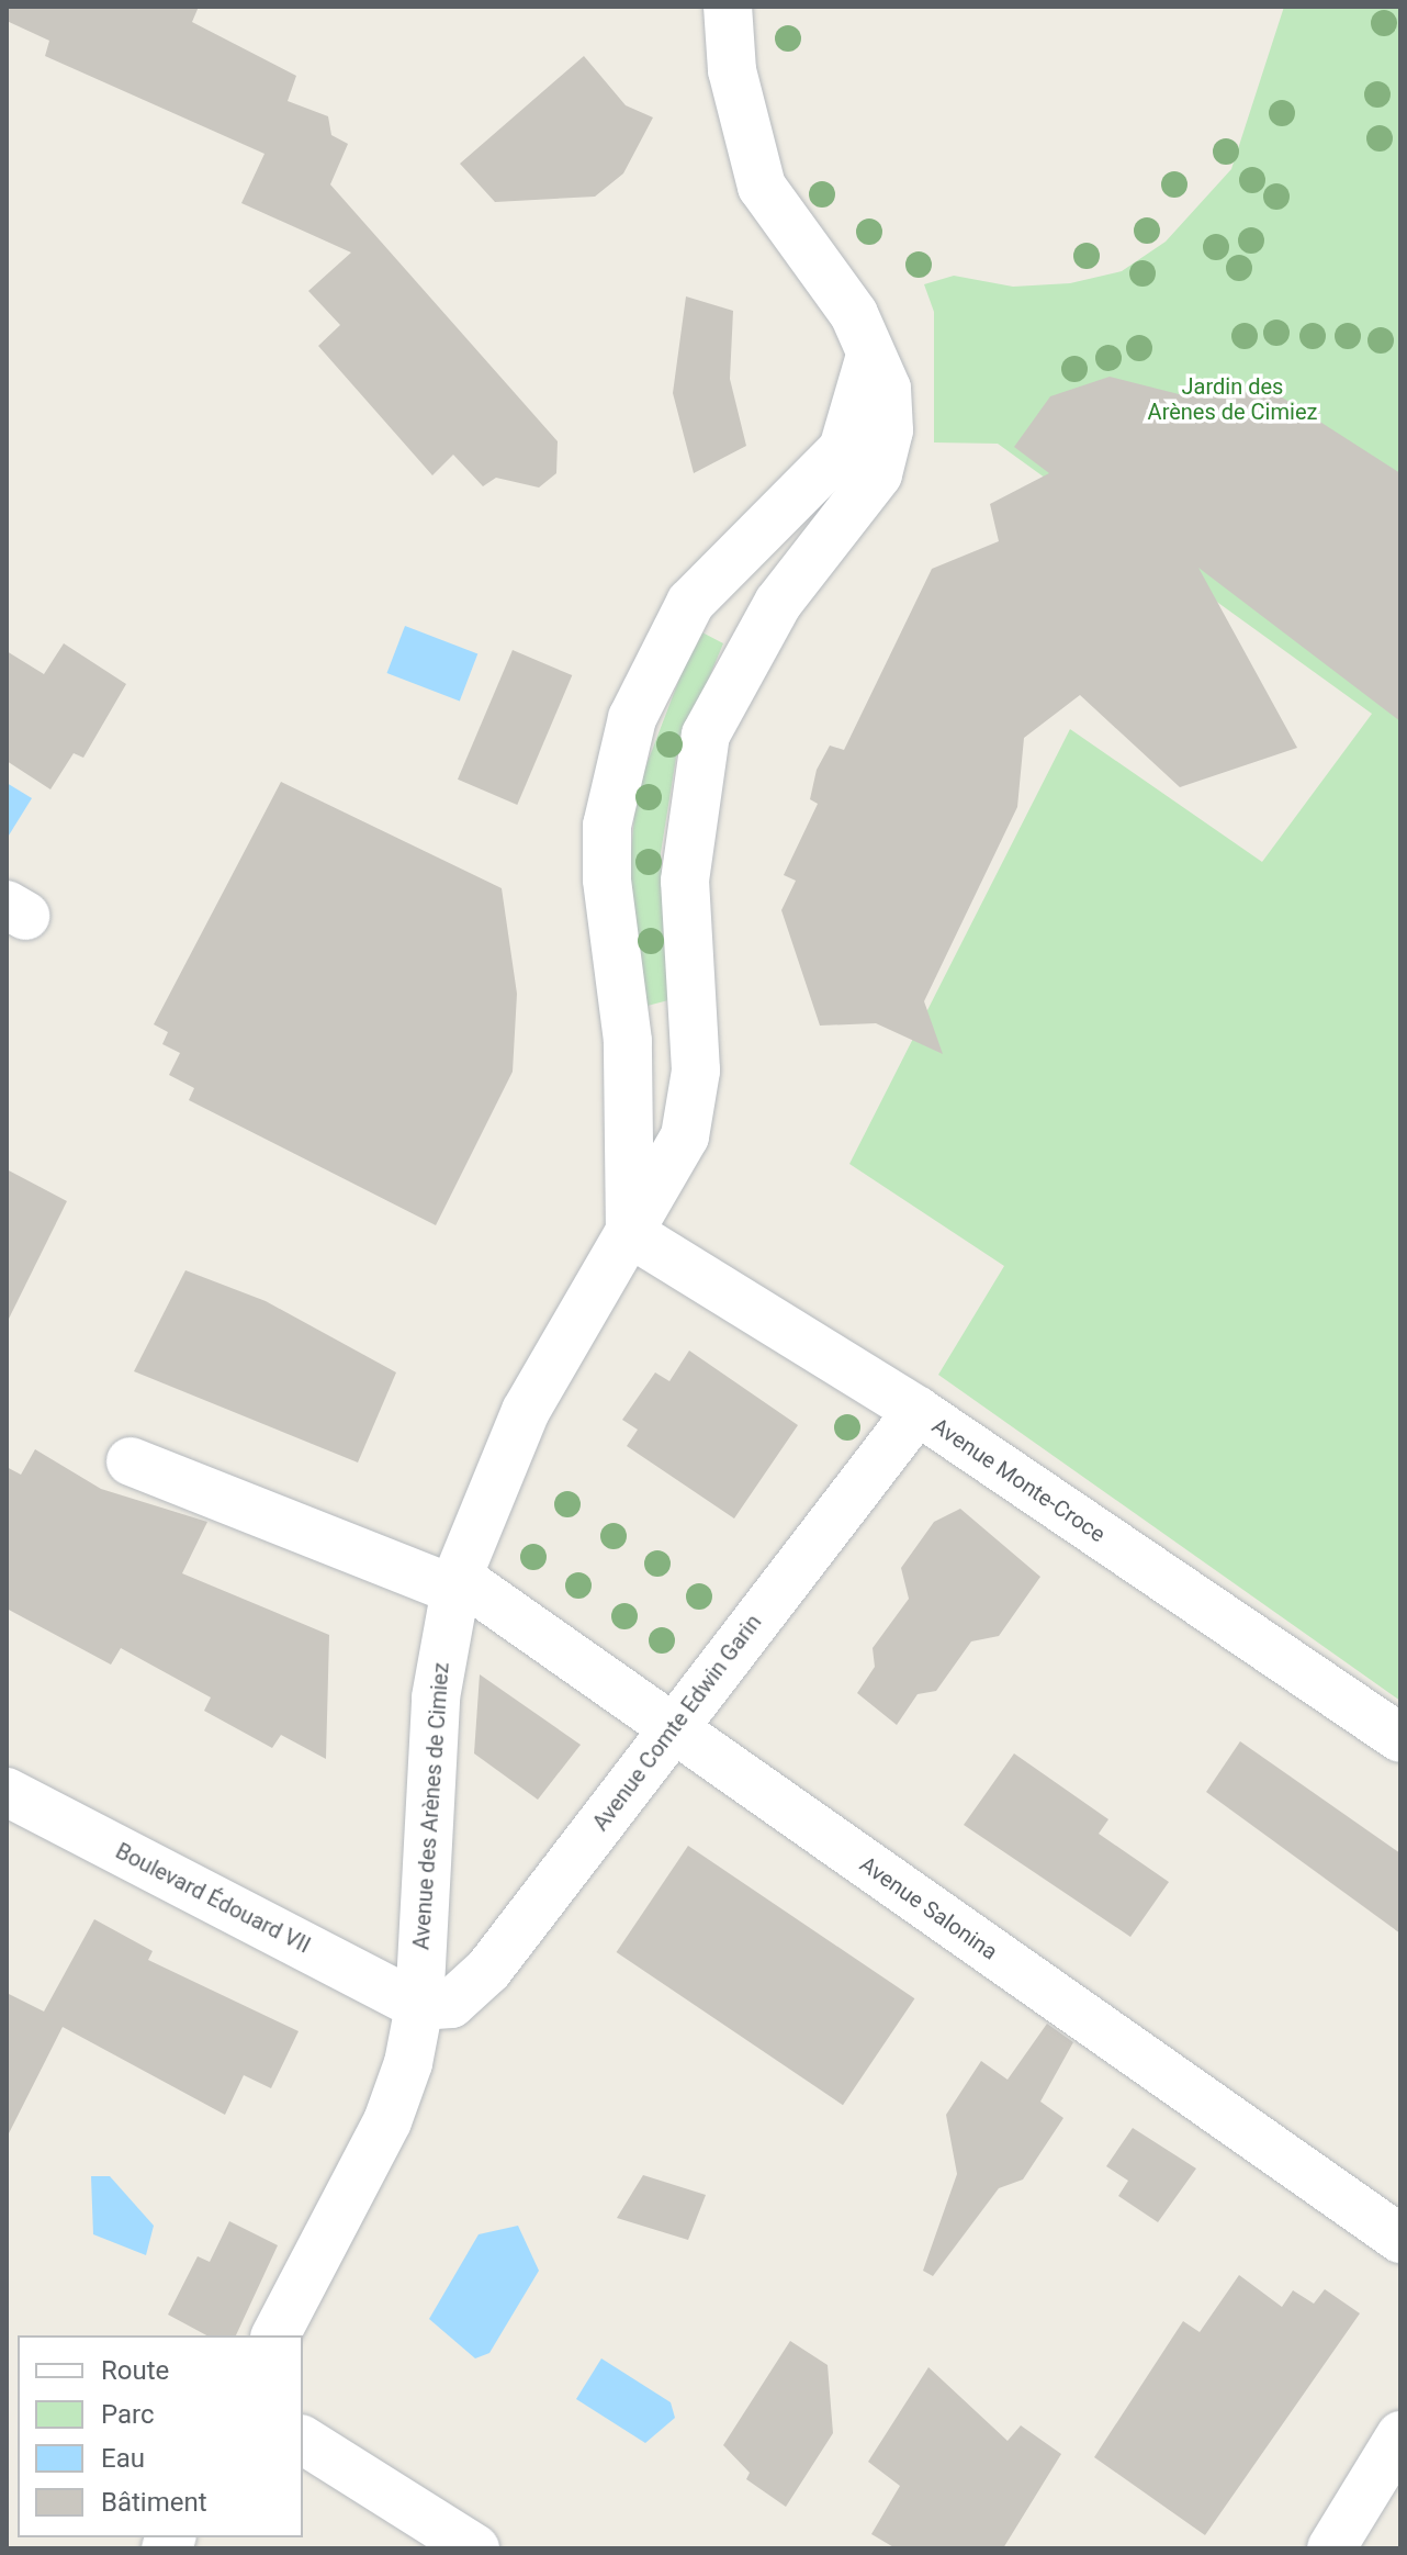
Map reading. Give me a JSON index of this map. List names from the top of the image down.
{
  "streets": {
    "street": [
      "Avenue Monte-Croce",
      "Avenue Comte Edwin Garin",
      "Avenue des Arènes de Cimiez",
      "Boulevard Édouard VII",
      "Avenue Salonina"
    ]
  },
  "crossings": [
    ["Avenue Monte-Croce", "Avenue Comte Edwin Garin"],
    ["Avenue Monte-Croce", "Avenue des Arènes de Cimiez"],
    ["Avenue Comte Edwin Garin", "Avenue des Arènes de Cimiez"],
    ["Avenue Comte Edwin Garin", "Boulevard Édouard VII"],
    ["Avenue Comte Edwin Garin", "Avenue Salonina"],
    ["Avenue des Arènes de Cimiez", "Boulevard Édouard VII"],
    ["Avenue des Arènes de Cimiez", "Avenue Salonina"]
  ],
  "parks": ["Jardin des Arènes de Cimiez"],
  "legend": [
    "Route",
    "Parc",
    "Eau",
    "Bâtiment"
  ]
}
